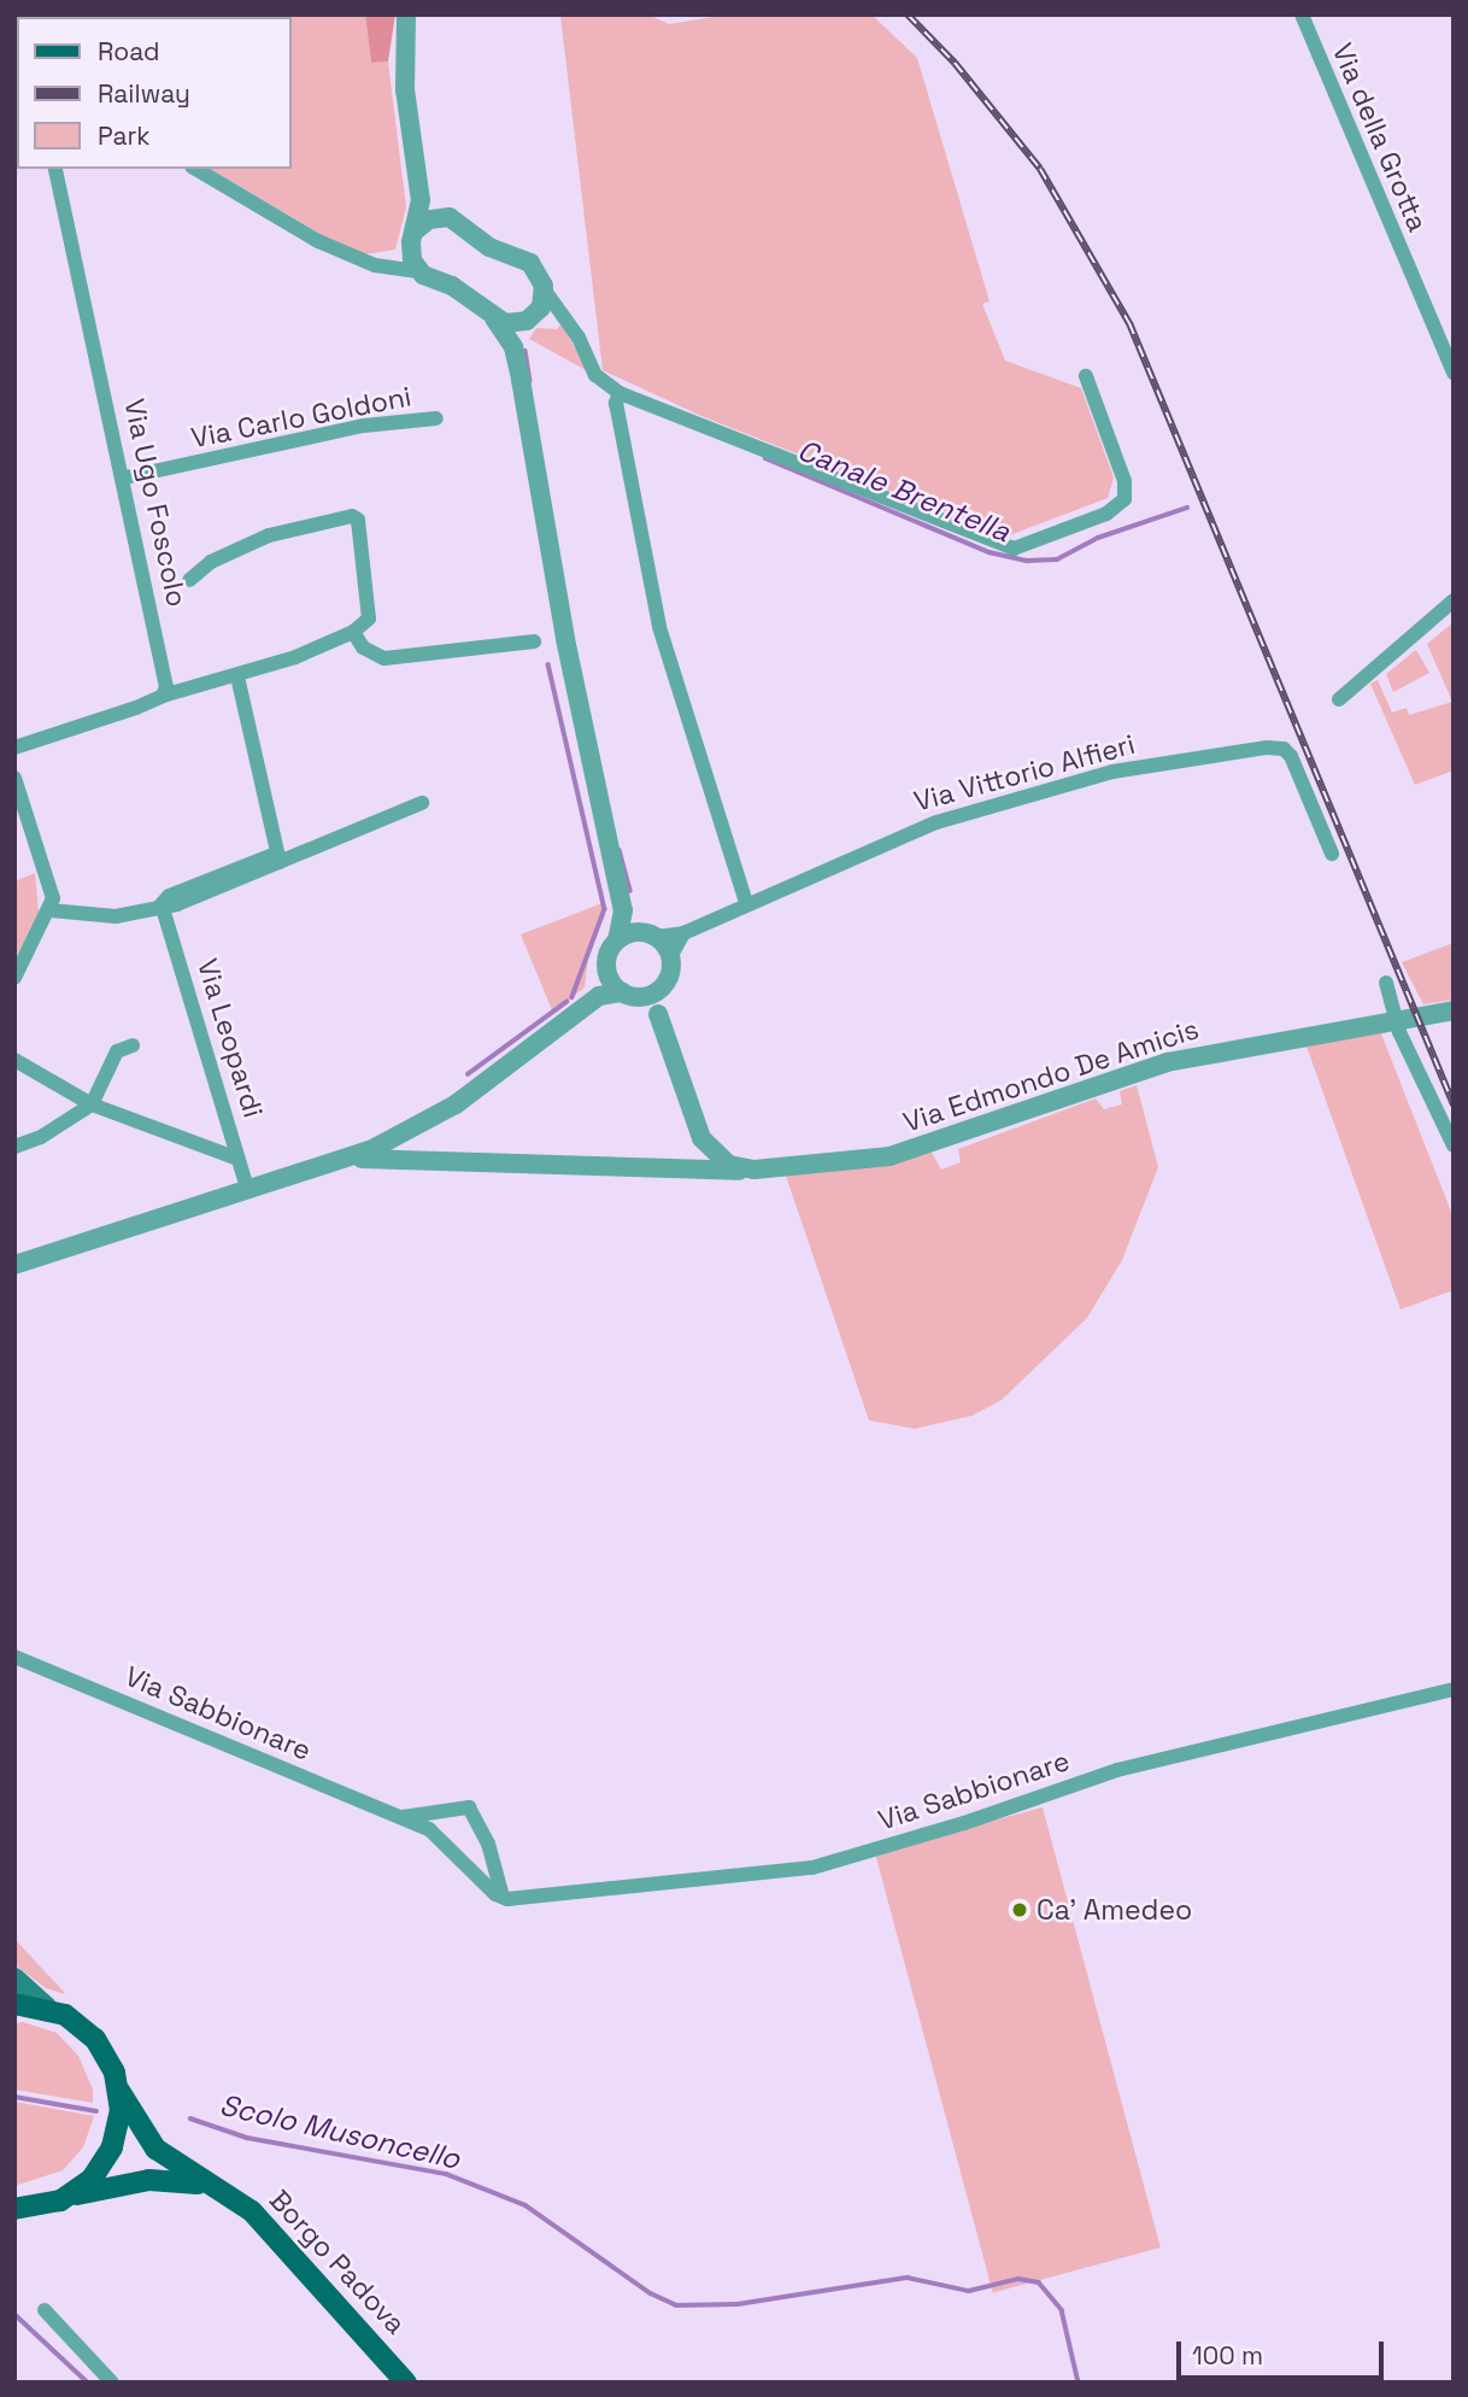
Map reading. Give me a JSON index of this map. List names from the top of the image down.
{
  "streets": {
    "main road": ["Borgo Padova"],
    "street": [
      "Via della Grotta",
      "Via Carlo Goldoni",
      "Via Ugo Foscolo",
      "Via Vittorio Alfieri",
      "Via Leopardi",
      "Via Edmondo De Amicis",
      "Via Sabbionare"
    ]
  },
  "crossings": [
    ["Via Carlo Goldoni", "Via Ugo Foscolo"],
    ["Via Leopardi", "Via Edmondo De Amicis"]
  ],
  "water": ["Canale Brentella", "Scolo Musoncello"],
  "places": ["Ca' Amedeo"],
  "legend": ["Road", "Railway", "Park"],
  "scale_bar": "100 m"
}
